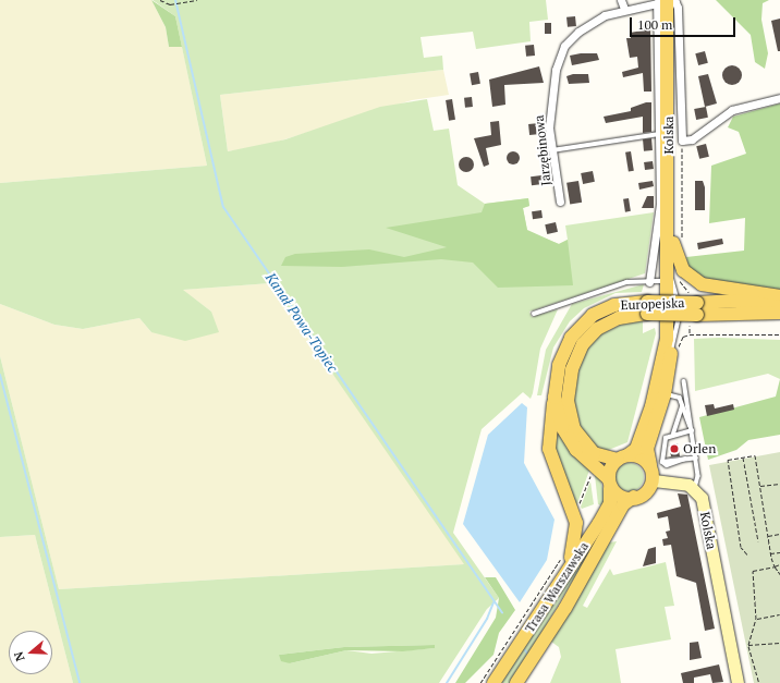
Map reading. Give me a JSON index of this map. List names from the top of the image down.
{
  "streets": {
    "main road": ["Kolska", "Europejska", "Trasa Warszawska"],
    "street": ["Jarzębinowa"]
  },
  "crossings": [
    ["Kolska", "Jarzębinowa"],
    ["Europejska", "Trasa Warszawska"]
  ],
  "water": ["Kanał Powa-Topiec"],
  "places": ["Orlen"],
  "scale_bar": "100 m",
  "north": "left"
}
